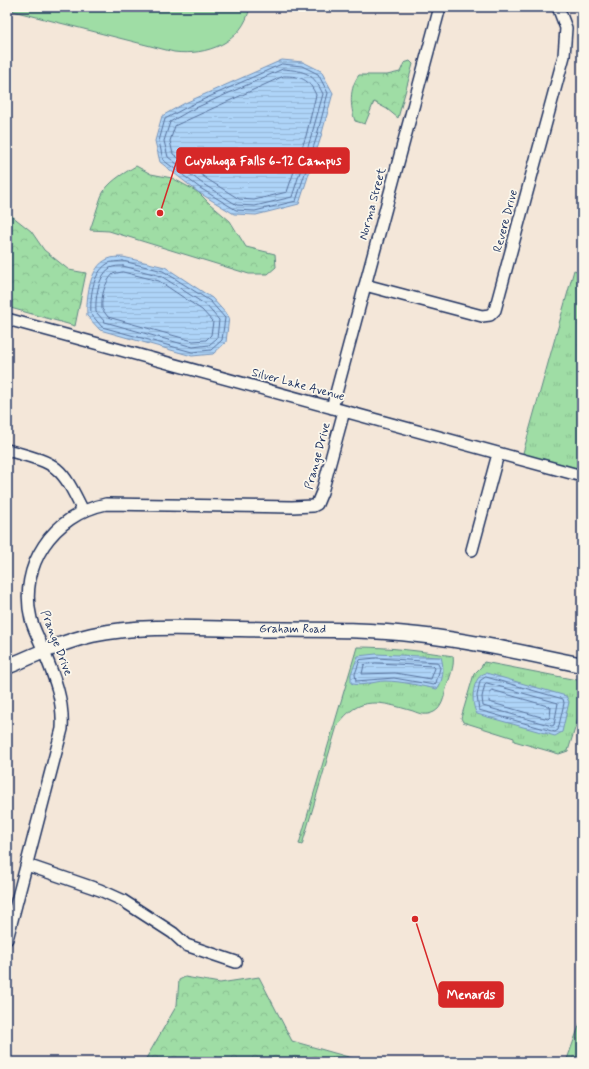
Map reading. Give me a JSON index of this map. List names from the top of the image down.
{
  "streets": {
    "main road": ["Graham Road"],
    "street": [
      "Norma Street",
      "Revere Drive",
      "Silver Lake Avenue",
      "Prange Drive"
    ]
  },
  "crossings": [
    ["Norma Street", "Revere Drive"],
    ["Norma Street", "Silver Lake Avenue"],
    ["Silver Lake Avenue", "Prange Drive"],
    ["Prange Drive", "Graham Road"]
  ],
  "places": ["Cuyahoga Falls 6-12 Campus", "Menards"]
}
